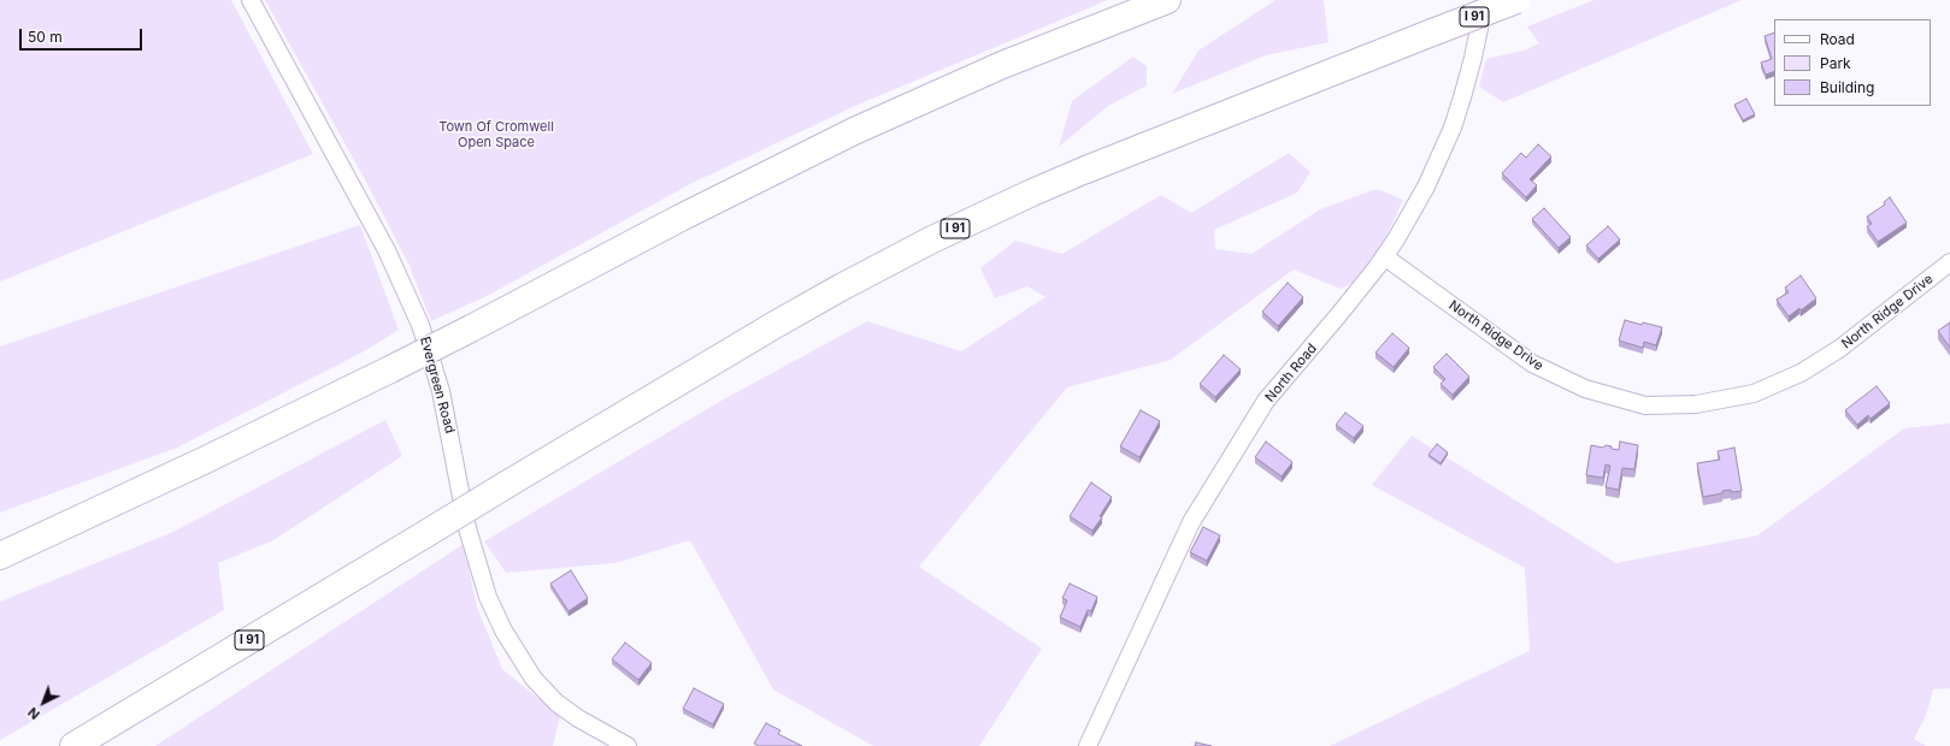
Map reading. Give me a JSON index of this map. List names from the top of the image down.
{
  "streets": {
    "highway": ["I 91"],
    "street": ["North Ridge Drive", "North Road", "Evergreen Road"]
  },
  "crossings": [
    ["North Ridge Drive", "North Road"]
  ],
  "parks": ["Town Of Cromwell Open Space"],
  "legend": ["Road", "Park", "Building"],
  "scale_bar": "50 m",
  "north": "bottom left"
}
